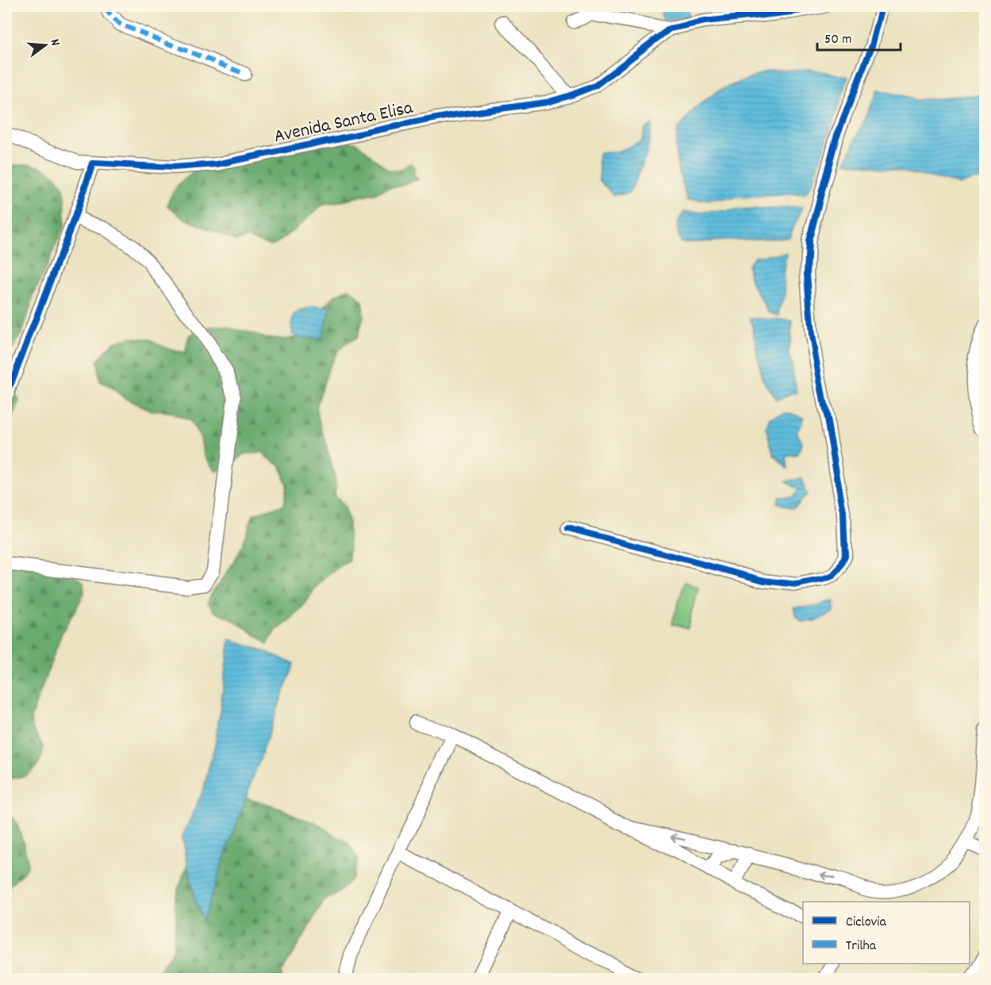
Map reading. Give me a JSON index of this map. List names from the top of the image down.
{
  "streets": {
    "street": ["Avenida Santa Elisa"]
  },
  "legend": ["Ciclovia", "Trilha"],
  "scale_bar": "50 m",
  "north": "right"
}
